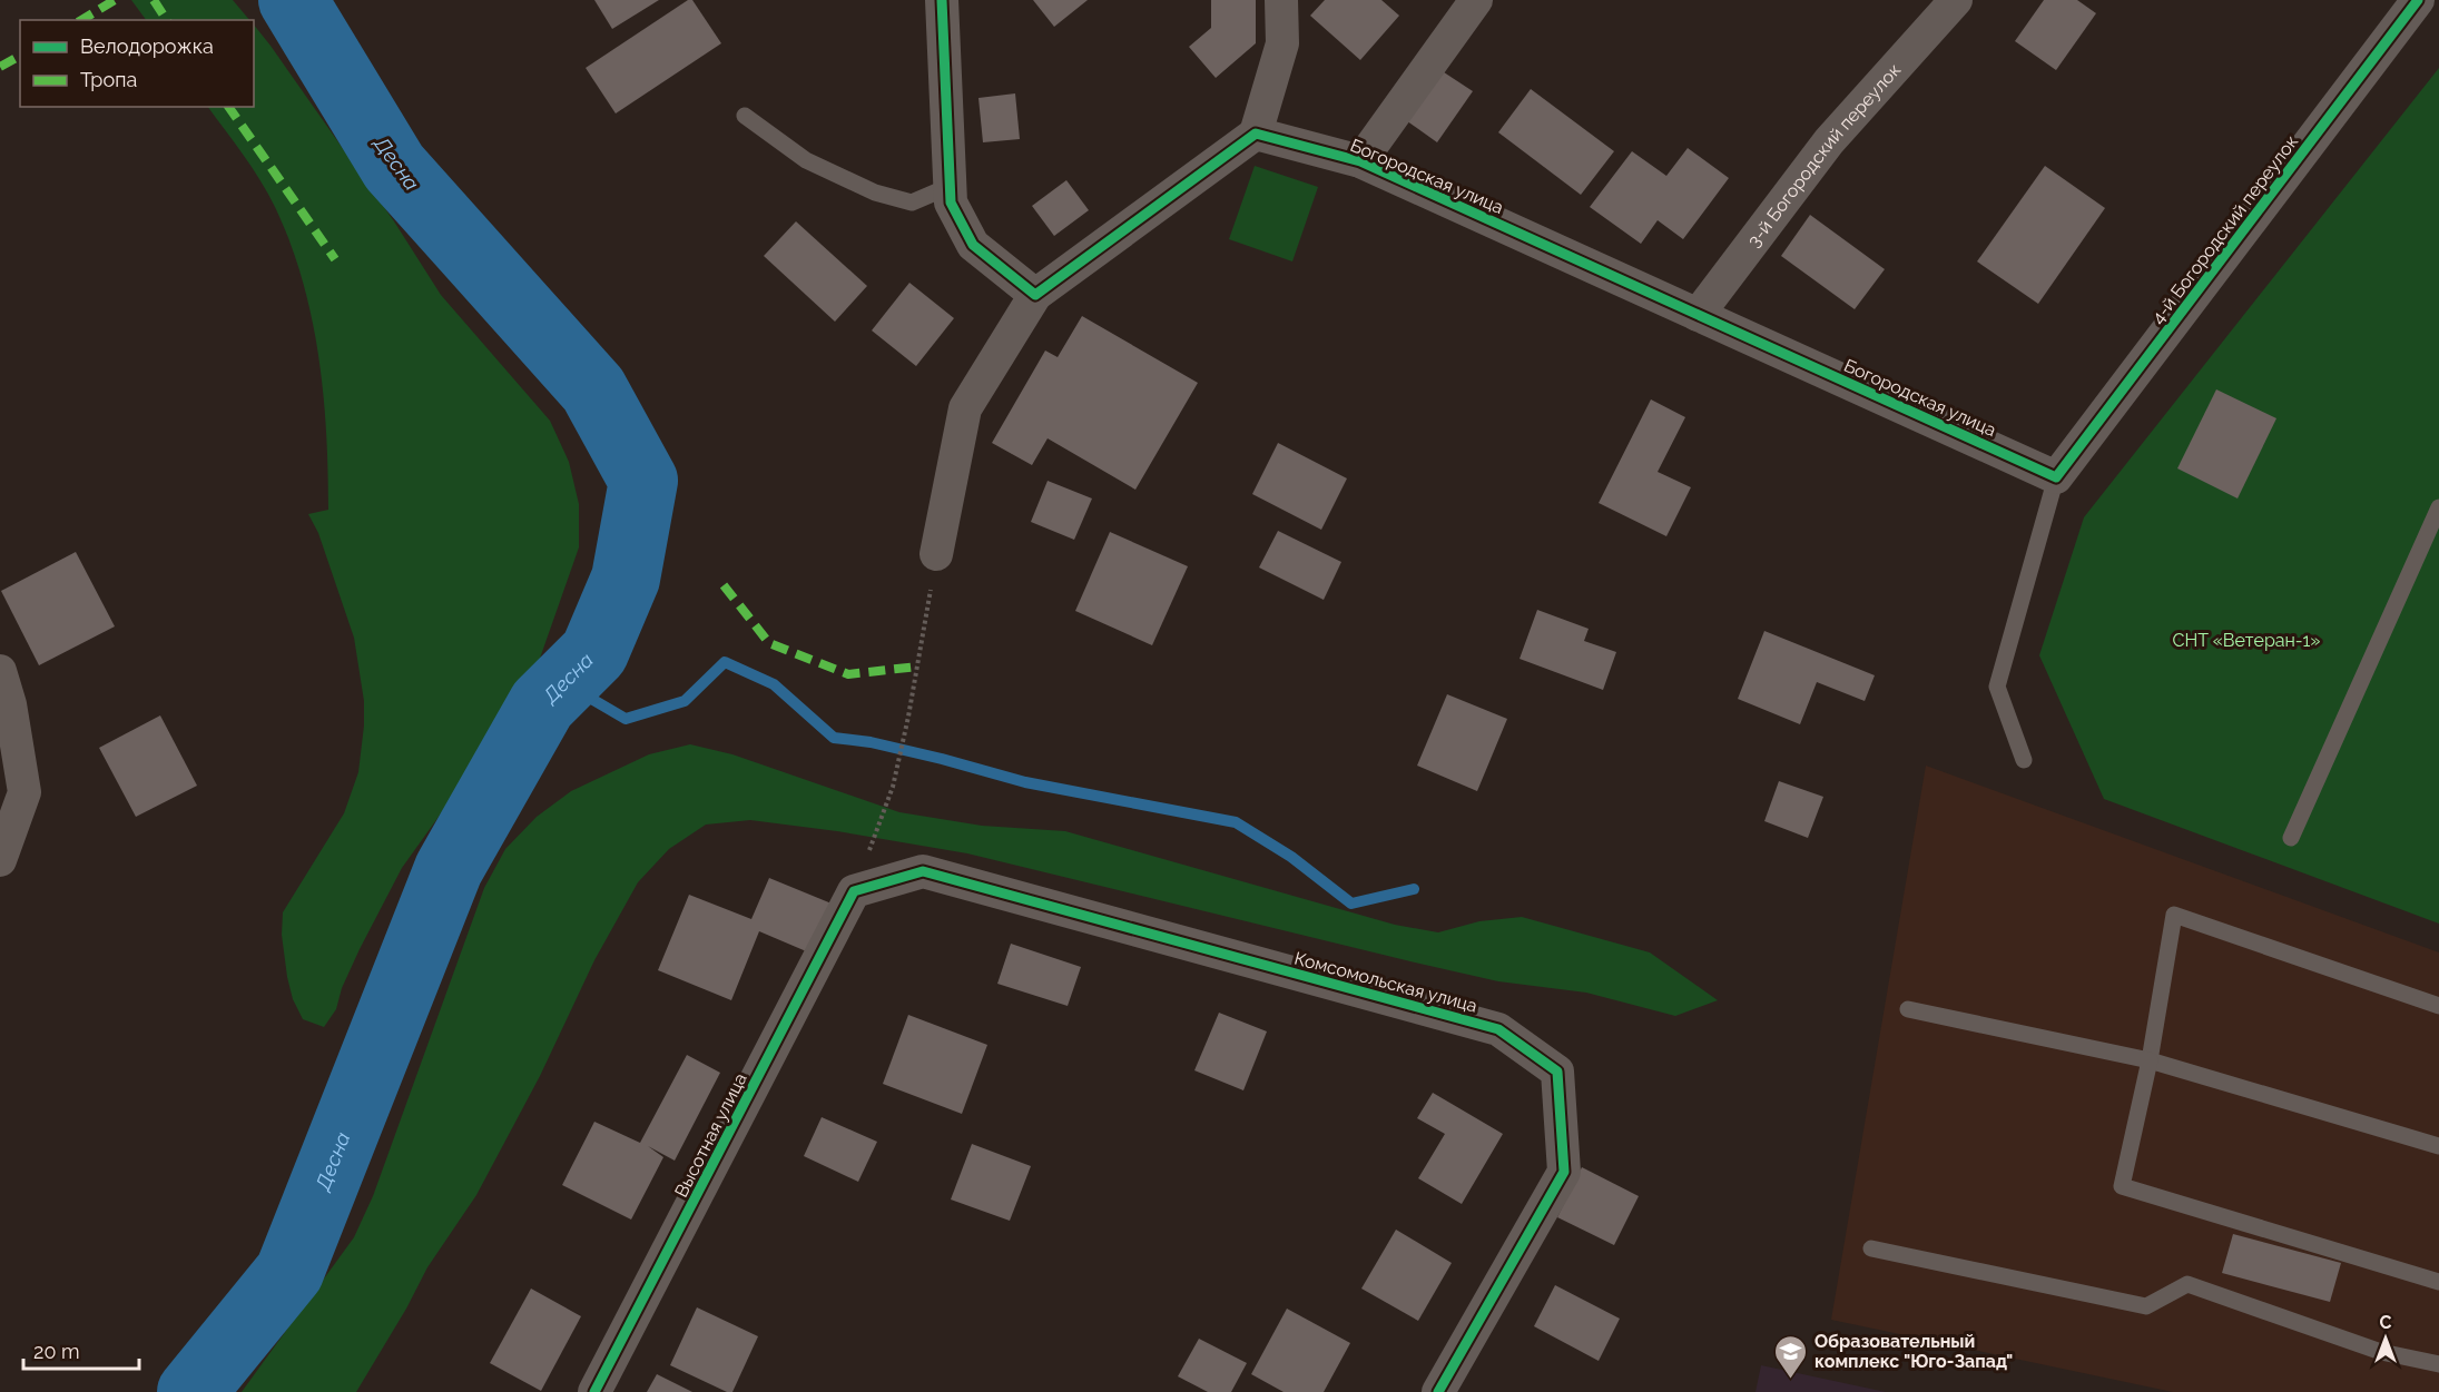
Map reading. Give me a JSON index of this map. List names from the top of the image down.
{
  "streets": {
    "street": [
      "3-й Богородский переулок",
      "Богородская улица",
      "4-й Богородский переулок",
      "Комсомольская улица",
      "Высотная улица"
    ]
  },
  "crossings": [
    ["3-й Богородский переулок", "Богородская улица"],
    ["Богородская улица", "4-й Богородский переулок"],
    ["Комсомольская улица", "Высотная улица"]
  ],
  "water": ["Десна"],
  "parks": ["СНТ «Ветеран-1»"],
  "places": {
    "school or university": ["Образовательный комплекс \"Юго-Запад\""]
  },
  "legend": ["Велодорожка", "Тропа"],
  "scale_bar": "20 m",
  "north": "top"
}
